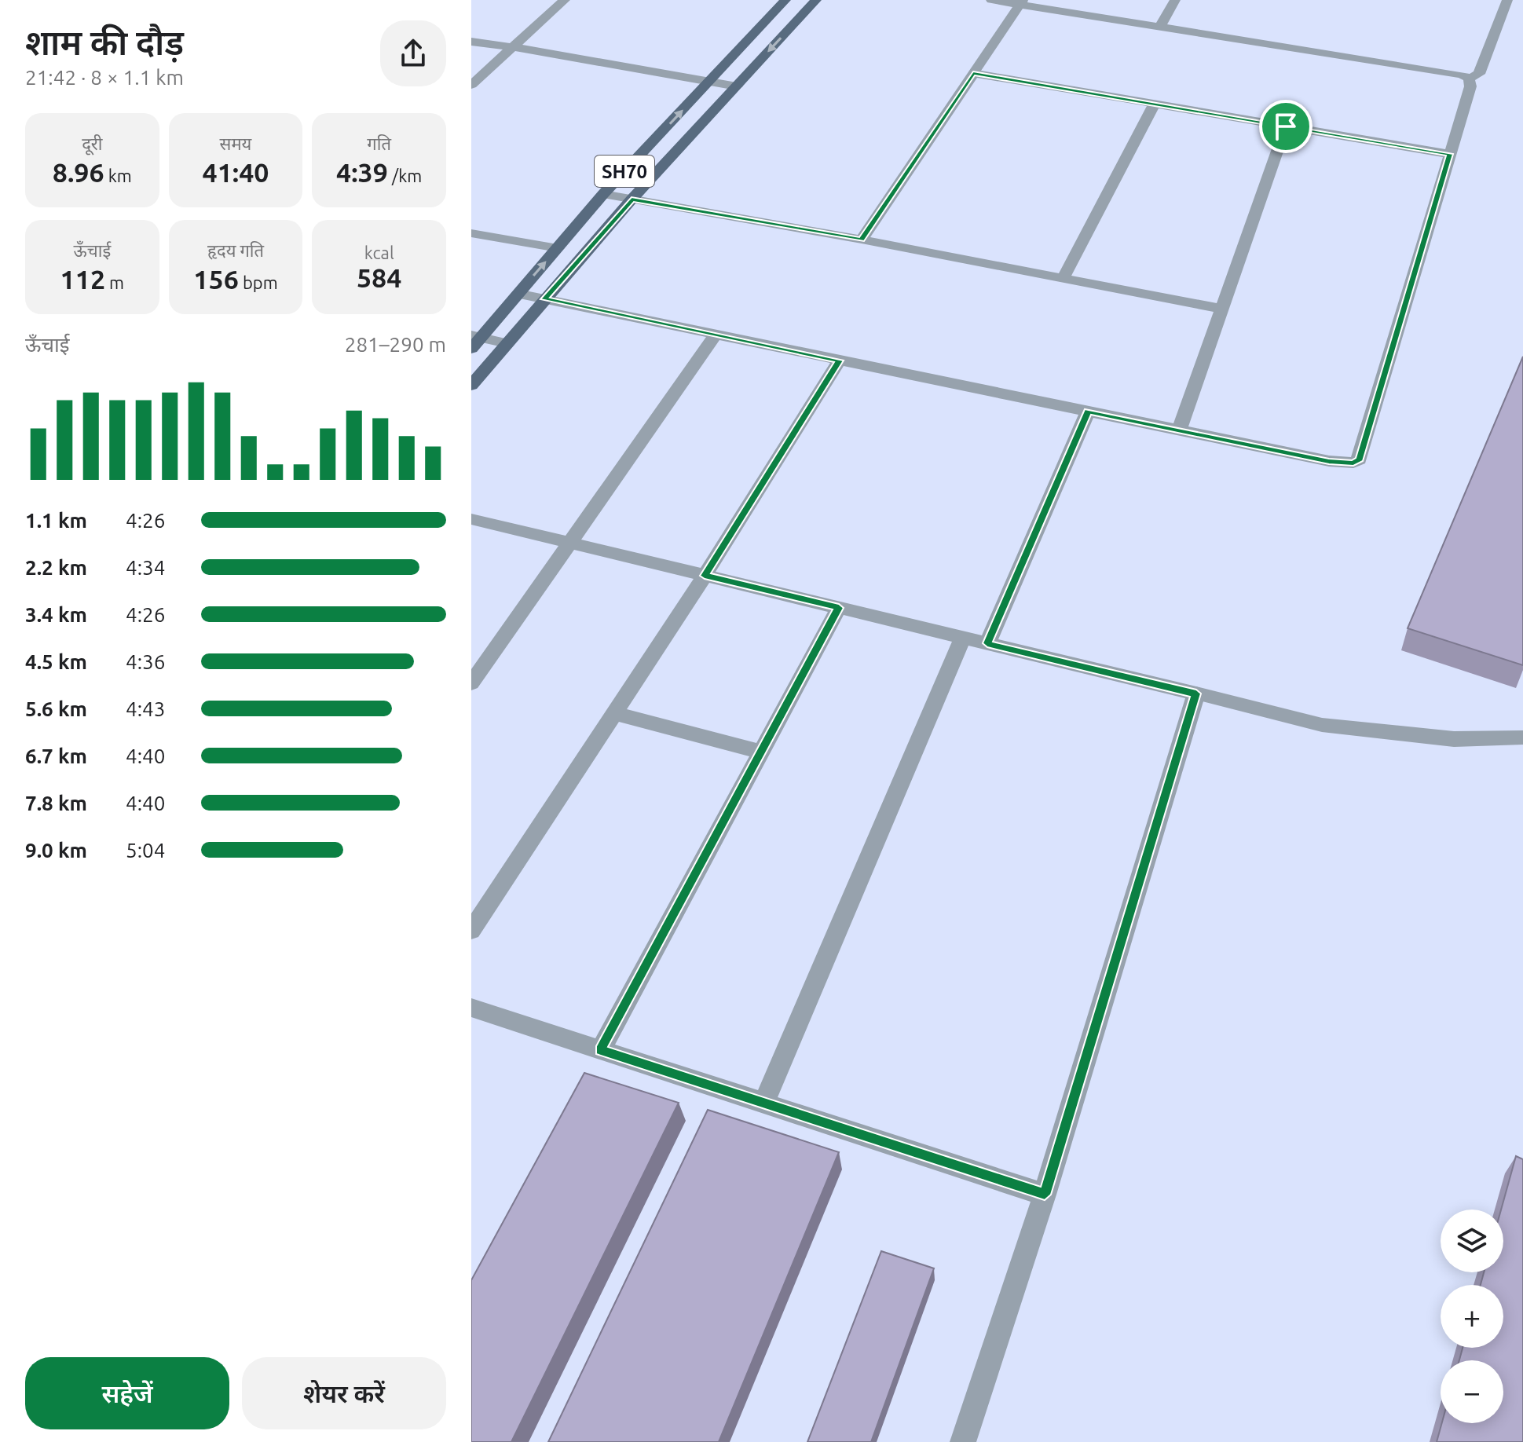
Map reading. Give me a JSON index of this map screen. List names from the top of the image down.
{
  "streets": {
    "main road": ["SH70"]
  },
  "page": {
    "heading": ["शाम की दौड़", "21:42 · 8 × 1.1 km"],
    "stats": [
      ["दूरी", "8.96 km"],
      ["समय", "41:40"],
      ["गति", "4:39 /km"],
      ["ऊँचाई", "112 m"],
      ["हृदय गति", "156 bpm"],
      ["kcal", "584"]
    ],
    "chart": ["ऊँचाई", "281–290 m"],
    "list": [
      {
        "name": "1.1 km",
        "note": "4:26"
      },
      {
        "name": "2.2 km",
        "note": "4:34"
      },
      {
        "name": "3.4 km",
        "note": "4:26"
      },
      {
        "name": "4.5 km",
        "note": "4:36"
      },
      {
        "name": "5.6 km",
        "note": "4:43"
      },
      {
        "name": "6.7 km",
        "note": "4:40"
      },
      {
        "name": "7.8 km",
        "note": "4:40"
      },
      {
        "name": "9.0 km",
        "note": "5:04"
      }
    ],
    "map_buttons": ["+", "−"],
    "buttons": ["सहेजें", "शेयर करें"]
  }
}
